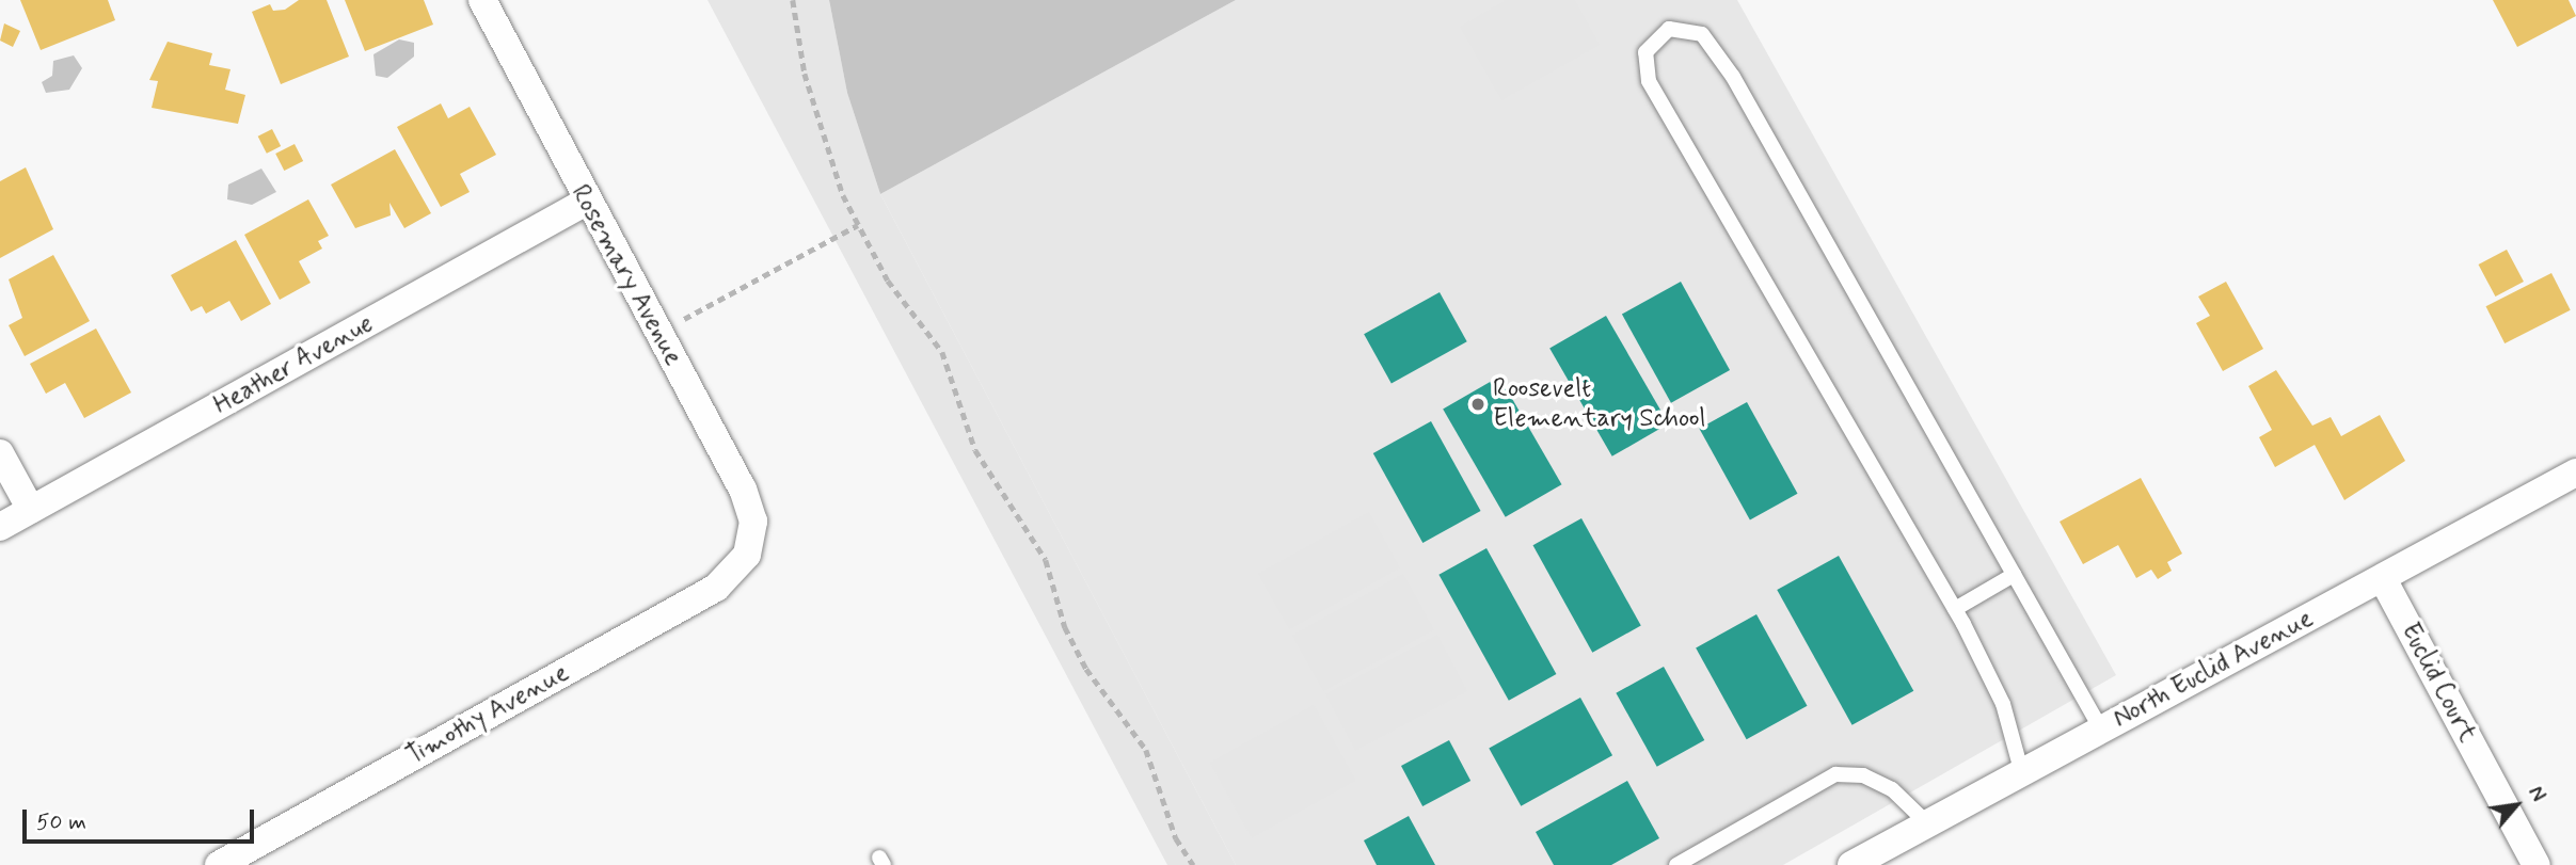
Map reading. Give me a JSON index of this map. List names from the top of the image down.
{
  "streets": {
    "street": [
      "Rosemary Avenue",
      "Heather Avenue",
      "North Euclid Avenue",
      "Euclid Court",
      "Timothy Avenue"
    ]
  },
  "crossings": [
    ["Rosemary Avenue", "Heather Avenue"],
    ["Rosemary Avenue", "Timothy Avenue"],
    ["North Euclid Avenue", "Euclid Court"]
  ],
  "places": ["Roosevelt Elementary School"],
  "scale_bar": "50 m",
  "north": "top right"
}
